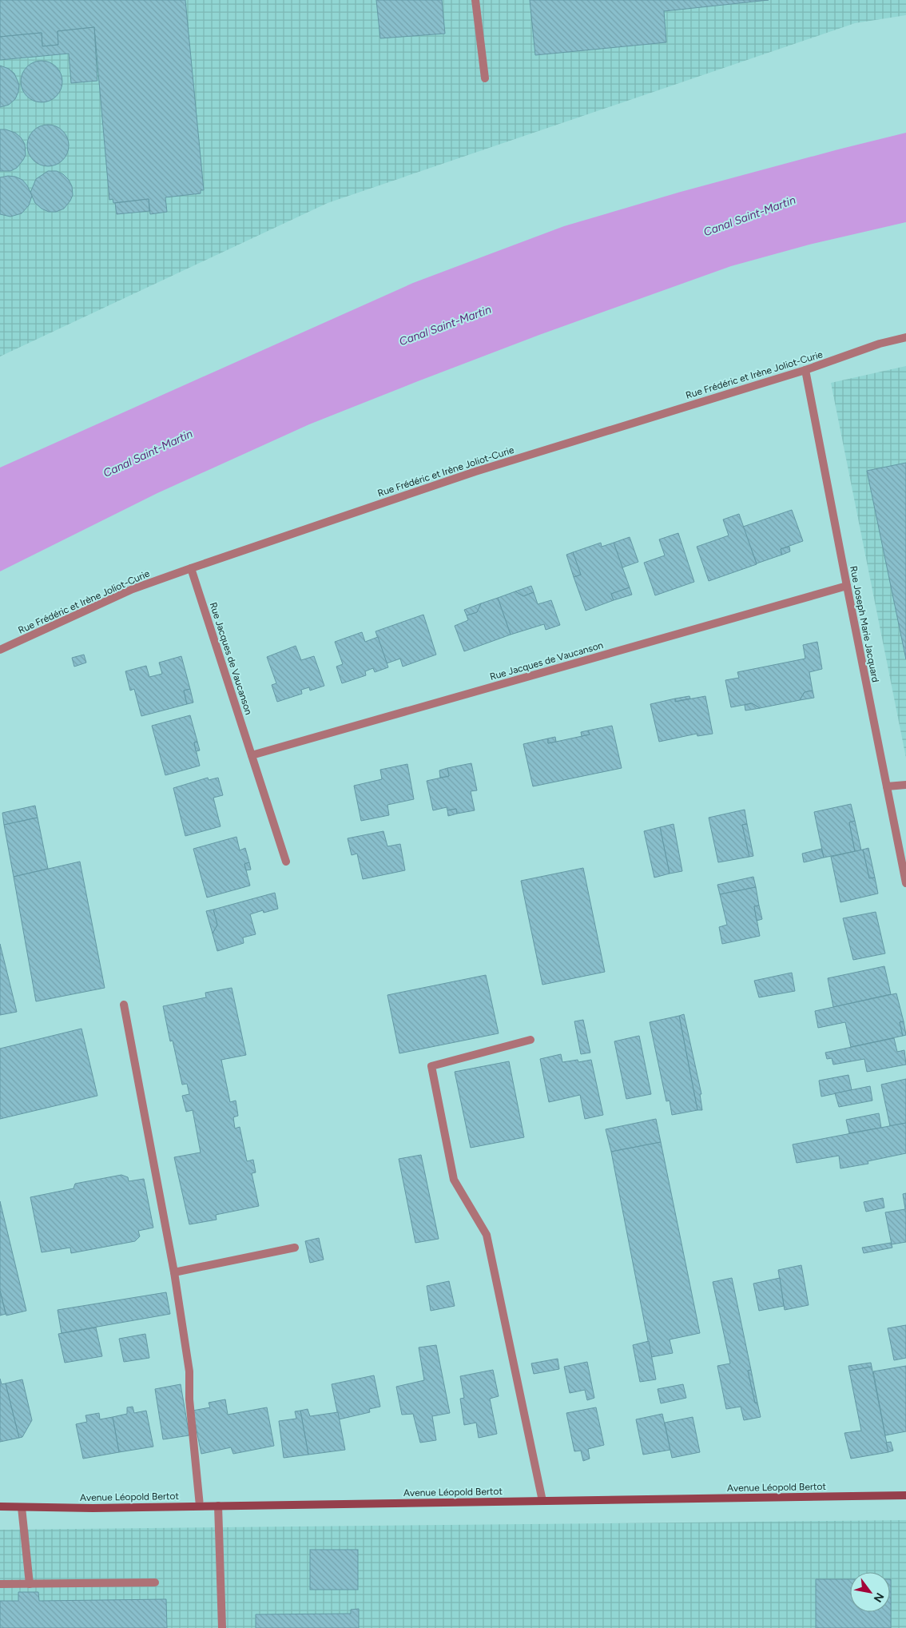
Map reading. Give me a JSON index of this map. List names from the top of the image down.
{
  "streets": {
    "street": [
      "Rue Frédéric et Irène Joliot-Curie",
      "Rue Joseph Marie Jacquard",
      "Rue Jacques de Vaucanson",
      "Avenue Léopold Bertot"
    ]
  },
  "crossings": [
    ["Rue Frédéric et Irène Joliot-Curie", "Rue Joseph Marie Jacquard"],
    ["Rue Frédéric et Irène Joliot-Curie", "Rue Jacques de Vaucanson"],
    ["Rue Joseph Marie Jacquard", "Rue Jacques de Vaucanson"]
  ],
  "water": ["Canal Saint-Martin"],
  "north": "bottom right"
}
